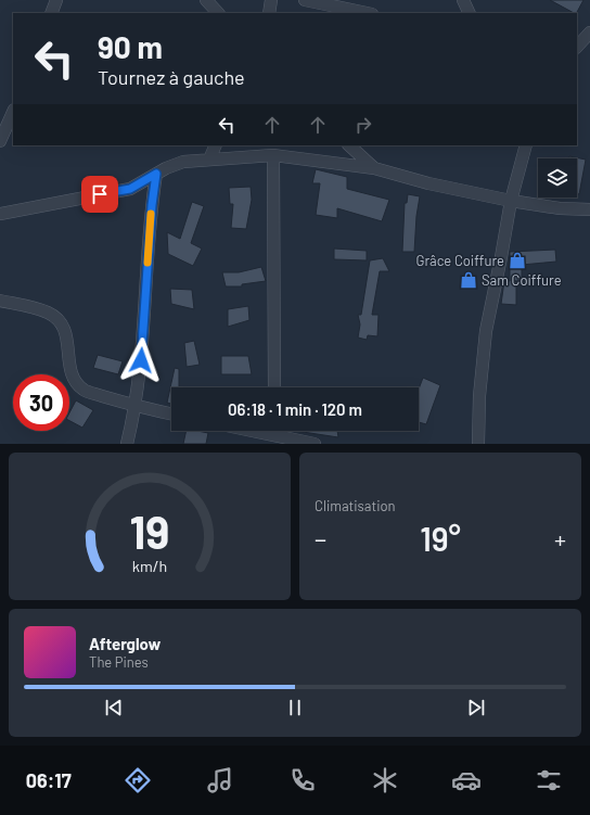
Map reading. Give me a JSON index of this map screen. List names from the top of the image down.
{
  "places": {
    "shop": ["Grâce Coiffure", "Sam Coiffure"]
  },
  "page": {
    "turn": ["90 m", "Tournez à gauche"],
    "limit": "30",
    "trip": "06:18 · 1 min · 120 m",
    "tile": "Climatisation",
    "heat": ["−", "19°", "+"],
    "song": ["Afterglow", "The Pines"],
    "tabs": "06:17",
    "gauge": ["19", "km/h"]
  }
}
